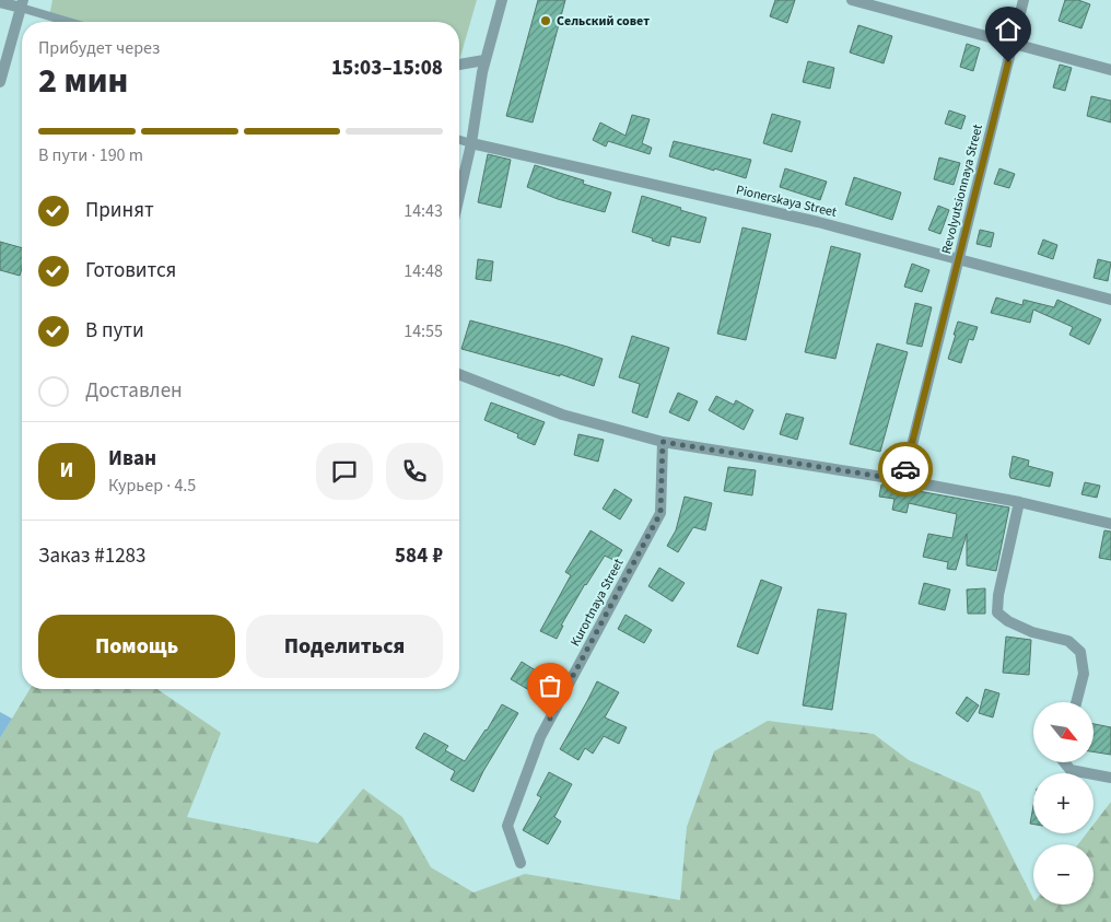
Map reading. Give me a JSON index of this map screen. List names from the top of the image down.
{
  "streets": {
    "street": ["Revolyutsionnaya Street", "Pionerskaya Street", "Kurortnaya Street"]
  },
  "crossings": [
    ["Revolyutsionnaya Street", "Pionerskaya Street"]
  ],
  "places": ["Сельский совет"],
  "north": "bottom right",
  "page": {
    "heading": ["2 мин", "Прибудет через", "15:03–15:08"],
    "panel": [
      "Иван",
      "Курьер · 4.5",
      "Заказ #1283",
      "584 ₽"
    ],
    "bar": "В пути · 190 m",
    "list": [
      ["Принят", "14:43"],
      ["Готовится", "14:48"],
      ["В пути", "14:55"],
      "Доставлен"
    ],
    "round": "И",
    "buttons": ["Помощь", "Поделиться"],
    "map_buttons": ["+", "−"]
  }
}
